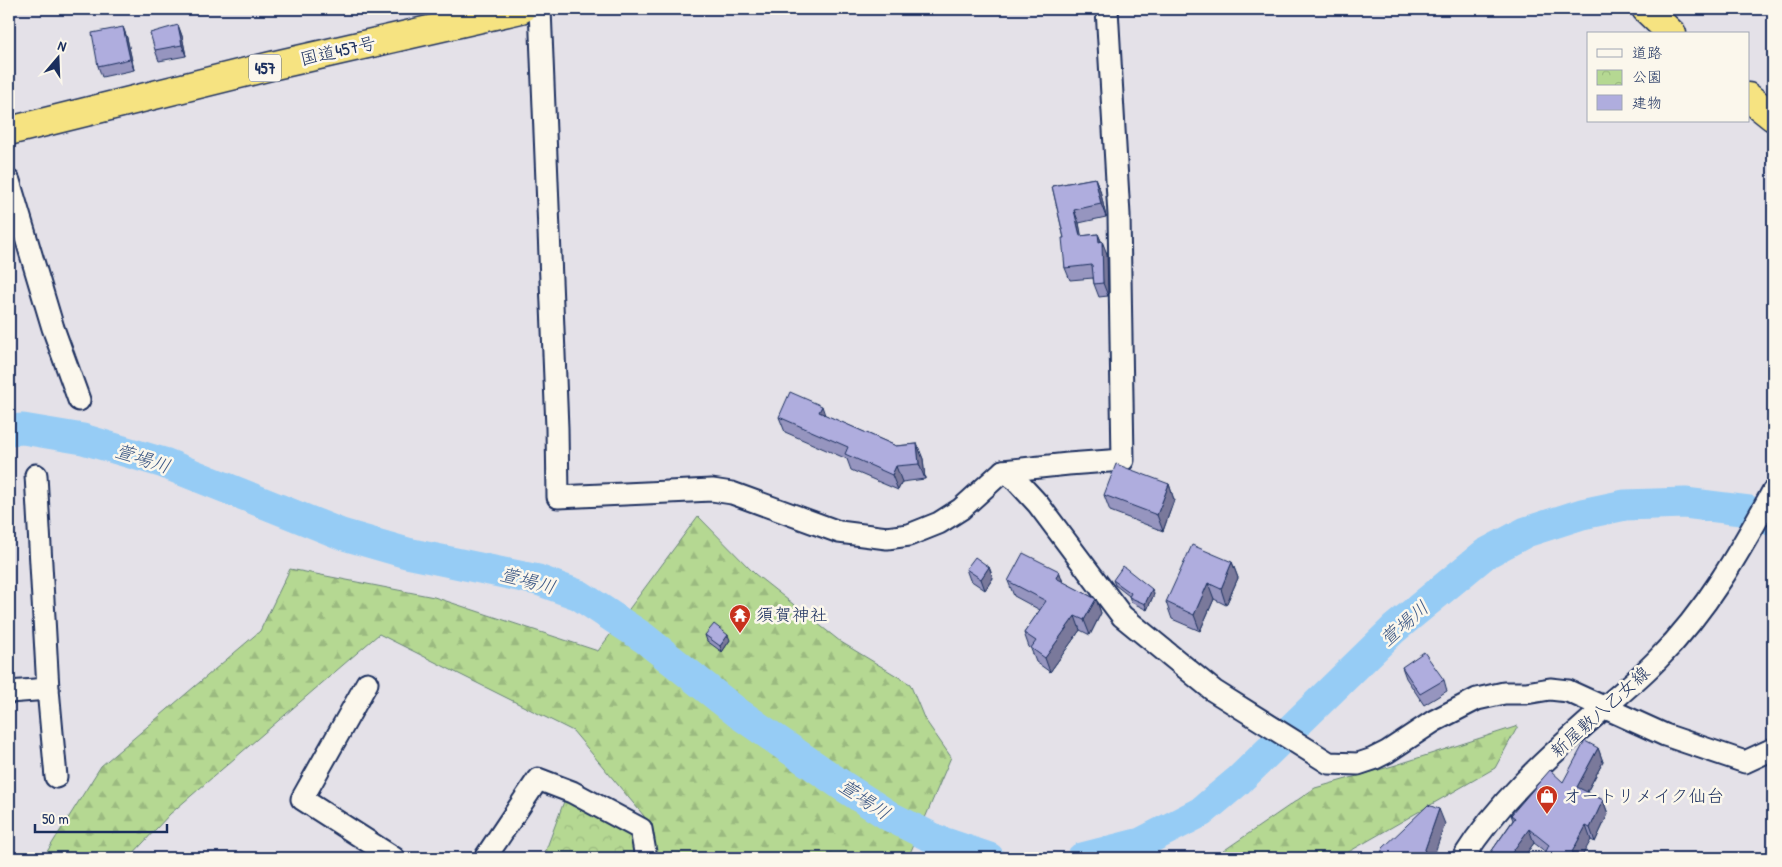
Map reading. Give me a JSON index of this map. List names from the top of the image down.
{
  "streets": {
    "highway": ["国道457号", "457"],
    "street": ["新屋敷八乙女線"]
  },
  "water": ["萱場川"],
  "places": {
    "temple": ["須賀神社"],
    "shop": ["オートリメイク仙台"]
  },
  "legend": ["道路", "公園", "建物"],
  "scale_bar": "50 m",
  "north": "top"
}
